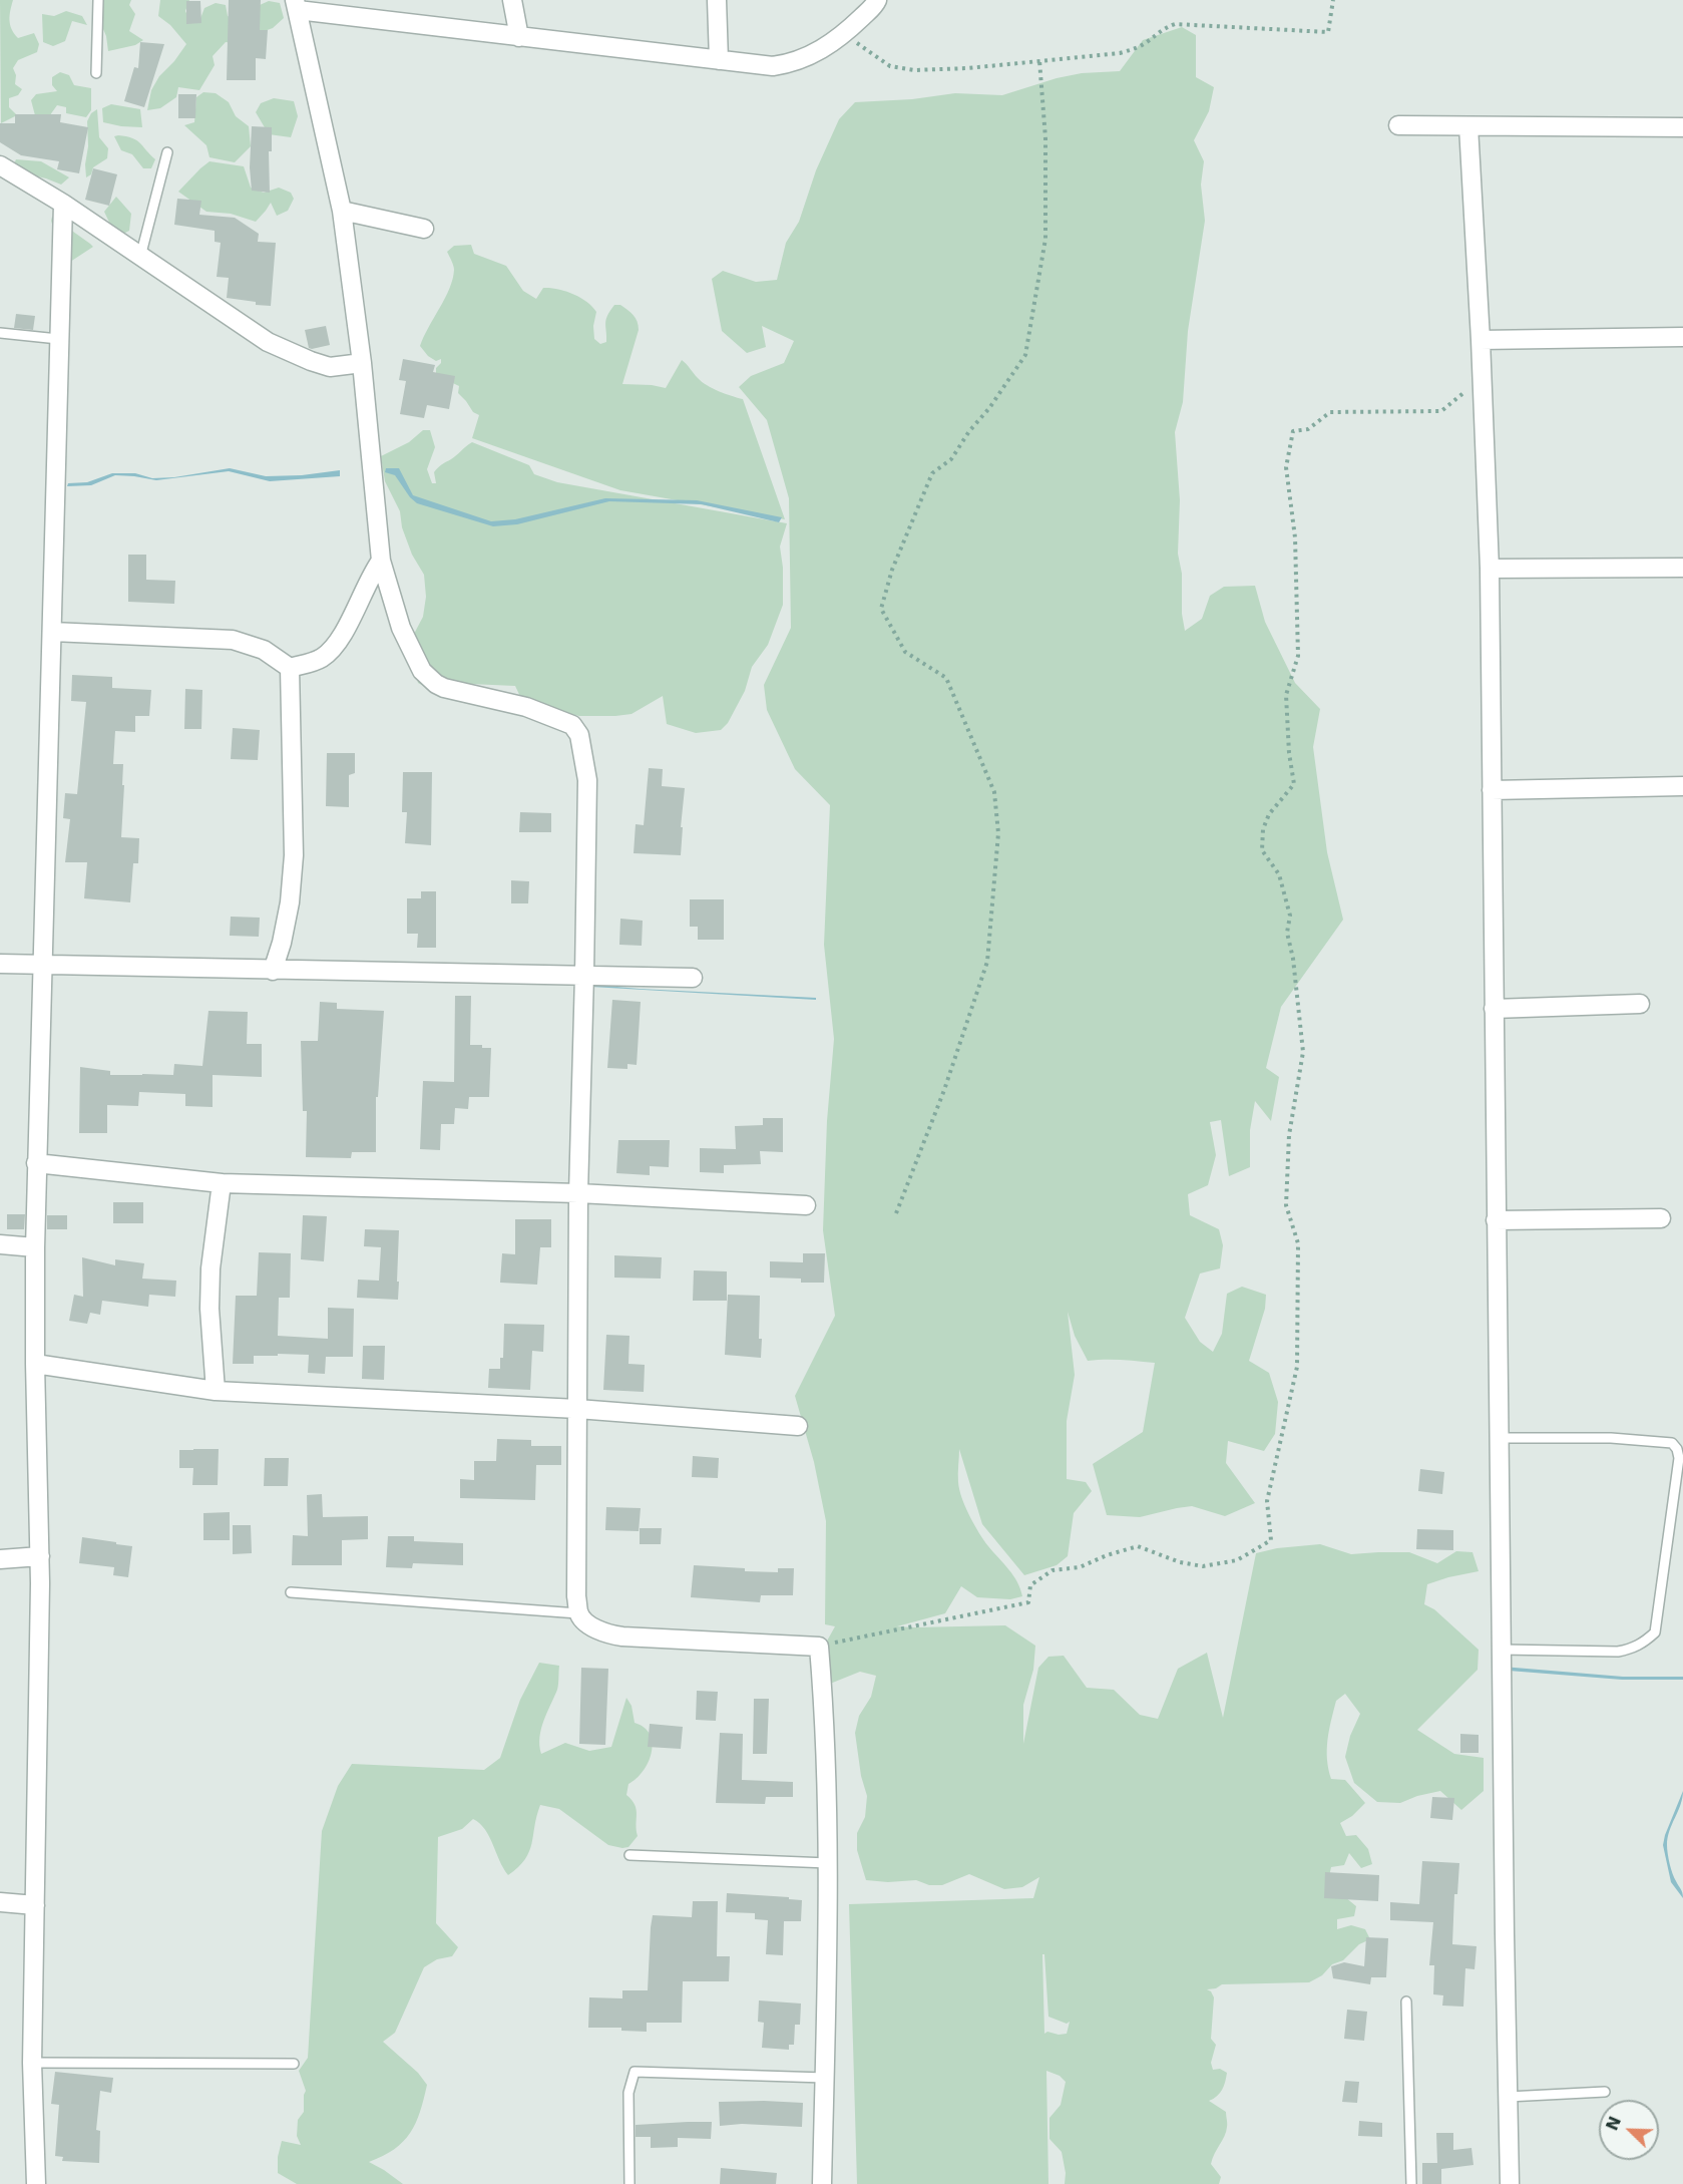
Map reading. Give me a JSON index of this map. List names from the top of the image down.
{
  "north": "top left"
}
